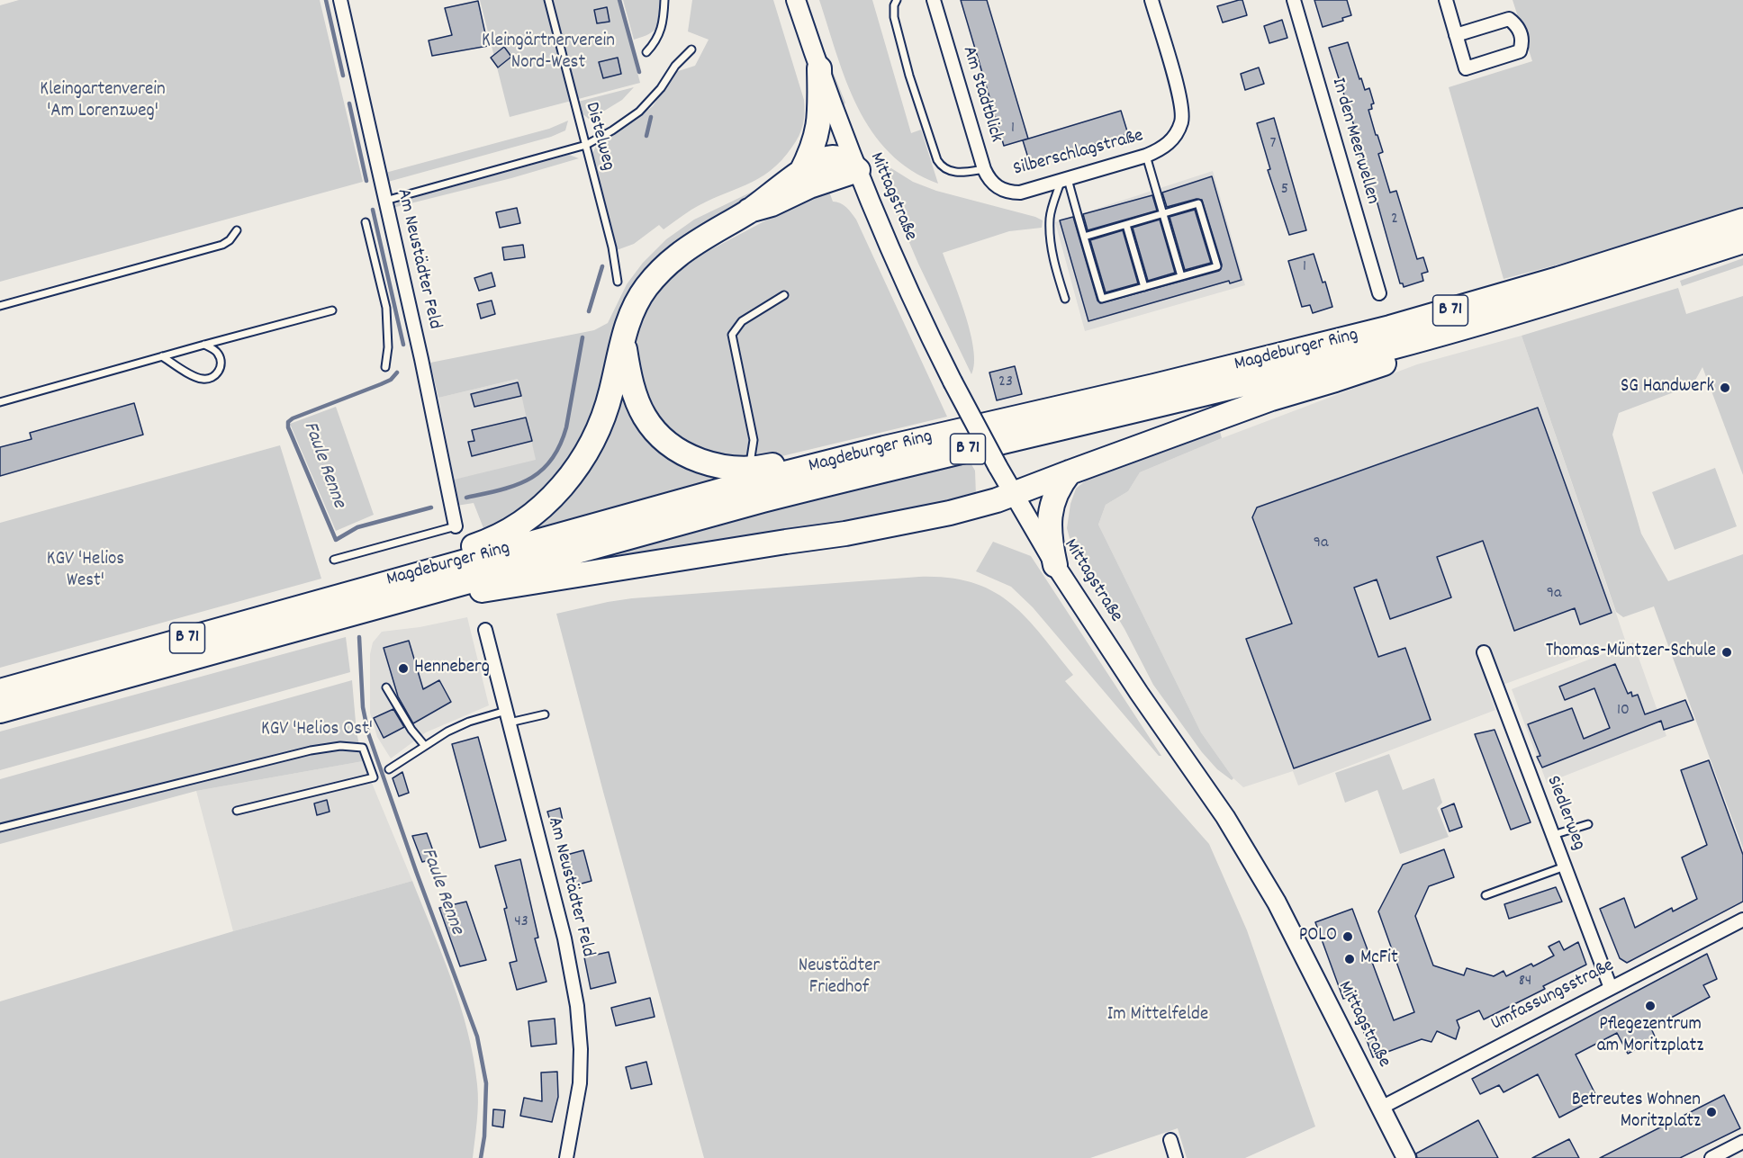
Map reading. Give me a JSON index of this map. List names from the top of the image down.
{
  "streets": {
    "highway": ["B 71", "Magdeburger Ring"],
    "street": [
      "Am Stadtblick",
      "In den Meerwellen",
      "Silberschlagstraße",
      "Mittagstraße",
      "Am Neustädter Feld",
      "Siedlerweg",
      "Umfassungsstraße"
    ],
    "lane": ["Distelweg"]
  },
  "crossings": [
    ["Am Stadtblick", "Silberschlagstraße"],
    ["Mittagstraße", "Umfassungsstraße"],
    ["Siedlerweg", "Umfassungsstraße"]
  ],
  "water": ["Faule Renne"],
  "parks": [
    "Kleingärtnerverein Nord-West",
    "Kleingartenverein 'Am Lorenzweg'",
    "KGV 'Helios West'",
    "KGV 'Helios Ost'",
    "Neustädter Friedhof",
    "Im Mittelfelde"
  ],
  "places": [
    "SG Handwerk",
    "Thomas-Müntzer-Schule",
    "Henneberg",
    "POLO",
    "McFit",
    "Pflegezentrum am Moritzplatz",
    "Betreutes Wohnen Moritzplatz"
  ],
  "house_numbers": [
    "1",
    "7",
    "5",
    "2",
    "1",
    "23",
    "9a",
    "9a",
    "10",
    "43",
    "84"
  ]
}
